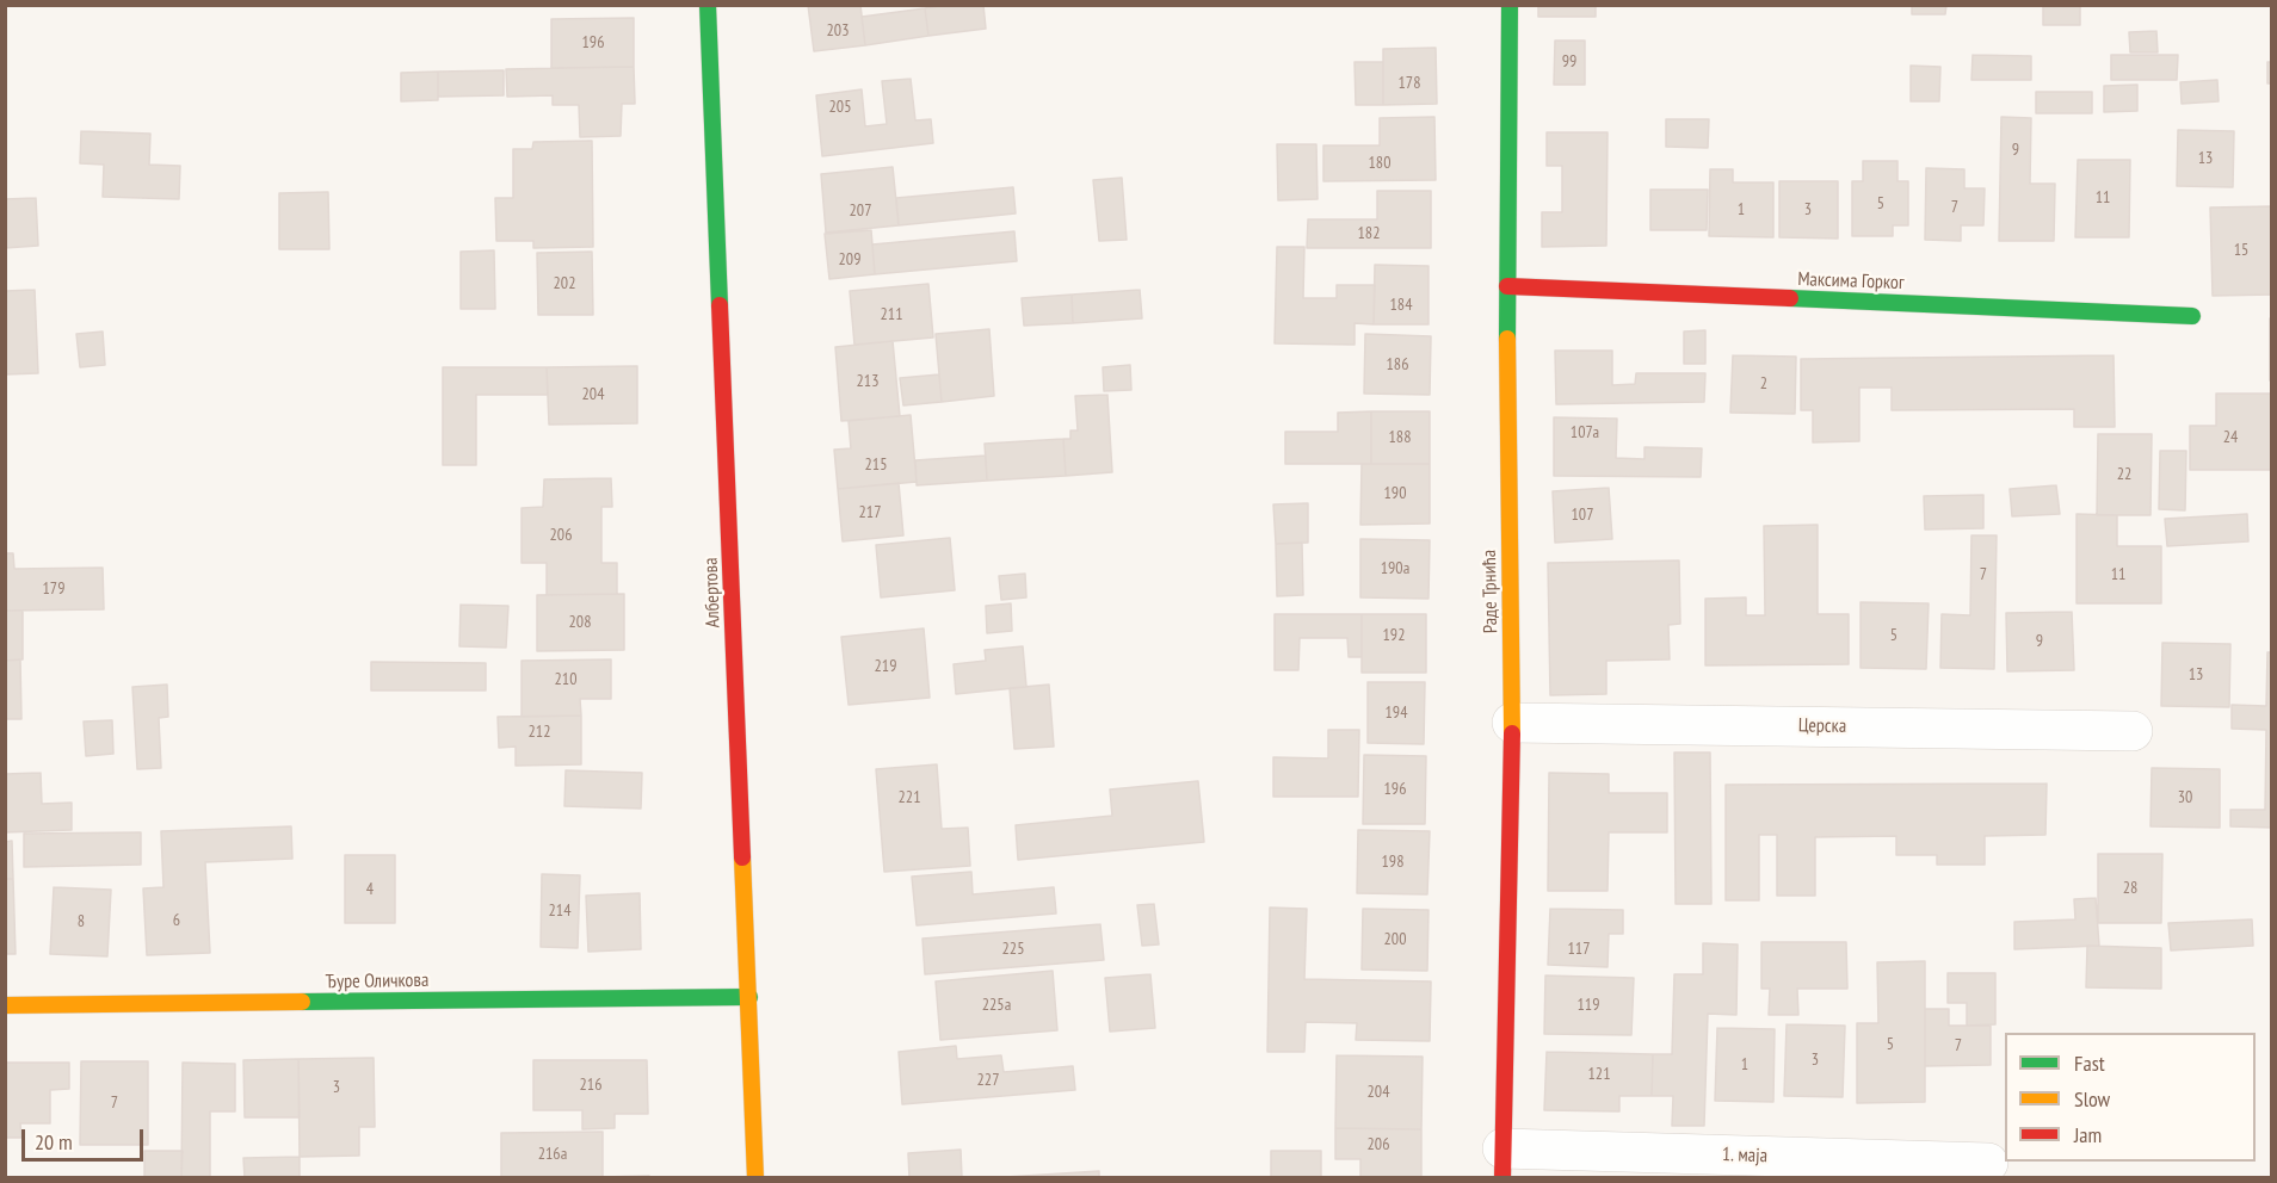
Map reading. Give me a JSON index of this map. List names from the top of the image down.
{
  "streets": {
    "street": [
      "Максима Горког",
      "Раде Трнића",
      "Албертова",
      "Церска",
      "Ђуре Оличкова",
      "1. маја"
    ]
  },
  "crossings": [
    ["Максима Горког", "Раде Трнића"],
    ["Раде Трнића", "Церска"],
    ["Раде Трнића", "1. маја"],
    ["Албертова", "Ђуре Оличкова"]
  ],
  "house_numbers": [
    "203",
    "196",
    "99",
    "178",
    "205",
    "9",
    "13",
    "180",
    "11",
    "5",
    "7",
    "1",
    "3",
    "207",
    "182",
    "15",
    "209",
    "202",
    "184",
    "211",
    "186",
    "213",
    "2",
    "204",
    "107a",
    "188",
    "24",
    "215",
    "22",
    "190",
    "217",
    "107",
    "206",
    "190a",
    "7",
    "11",
    "179",
    "208",
    "192",
    "5",
    "9",
    "219",
    "13",
    "210",
    "194",
    "212",
    "196",
    "221",
    "30",
    "198",
    "28",
    "4",
    "214",
    "6",
    "8",
    "200",
    "225",
    "117",
    "225a",
    "119",
    "5",
    "7",
    "3",
    "1",
    "121",
    "227",
    "216",
    "3",
    "204",
    "7",
    "206",
    "216a"
  ],
  "legend": ["Fast", "Slow", "Jam"],
  "scale_bar": "20 m"
}
